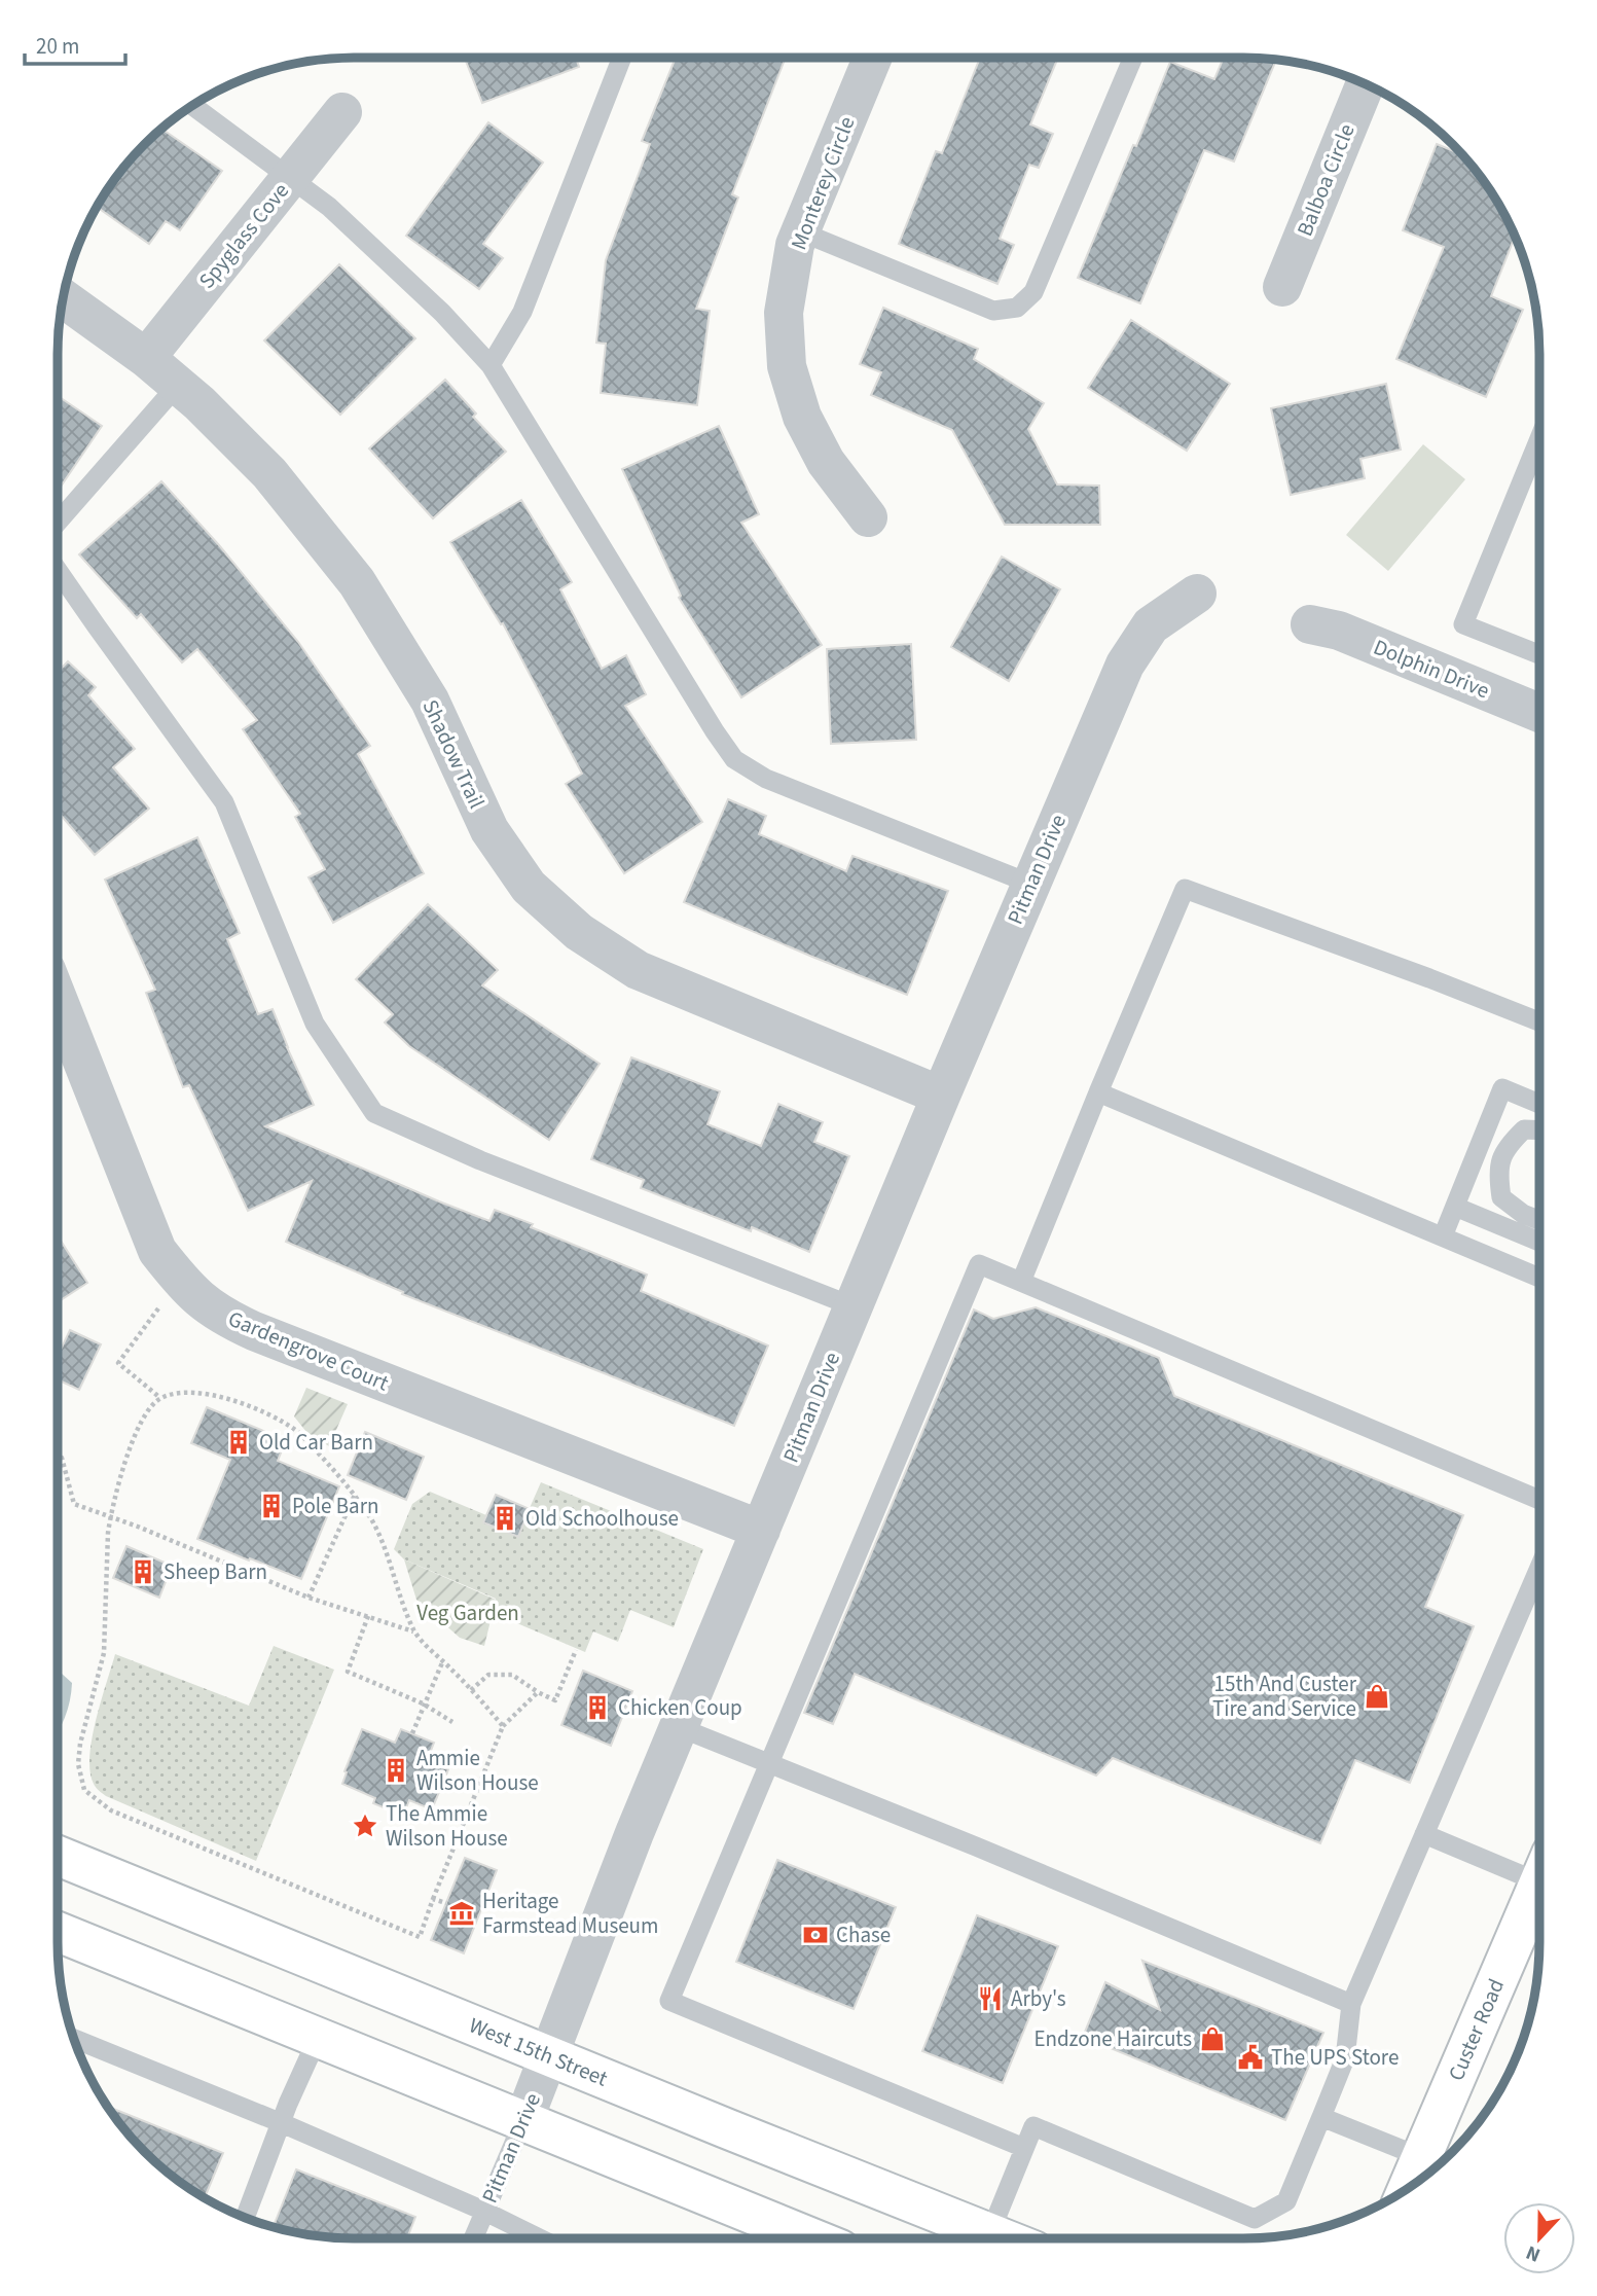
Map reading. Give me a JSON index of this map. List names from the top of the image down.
{
  "streets": {
    "main road": ["Custer Road", "West 15th Street"],
    "street": [
      "Balboa Circle",
      "Monterey Circle",
      "Spyglass Cove",
      "Dolphin Drive",
      "Shadow Trail",
      "Pitman Drive",
      "Gardengrove Court"
    ]
  },
  "crossings": [
    ["Spyglass Cove", "Shadow Trail"],
    ["Shadow Trail", "Pitman Drive"],
    ["Pitman Drive", "Gardengrove Court"],
    ["Pitman Drive", "West 15th Street"]
  ],
  "parks": ["Veg Garden"],
  "places": {
    "building": [
      "Old Car Barn",
      "Pole Barn",
      "Old Schoolhouse",
      "Sheep Barn",
      "Chicken Coup",
      "Ammie Wilson House"
    ],
    "shop": ["15th And Custer Tire and Service", "Endzone Haircuts"],
    "place": ["The Ammie Wilson House"],
    "museum": ["Heritage Farmstead Museum"],
    "bank": ["Chase"],
    "restaurant": ["Arby's"],
    "public building": ["The UPS Store"]
  },
  "scale_bar": "20 m",
  "north": "bottom"
}
